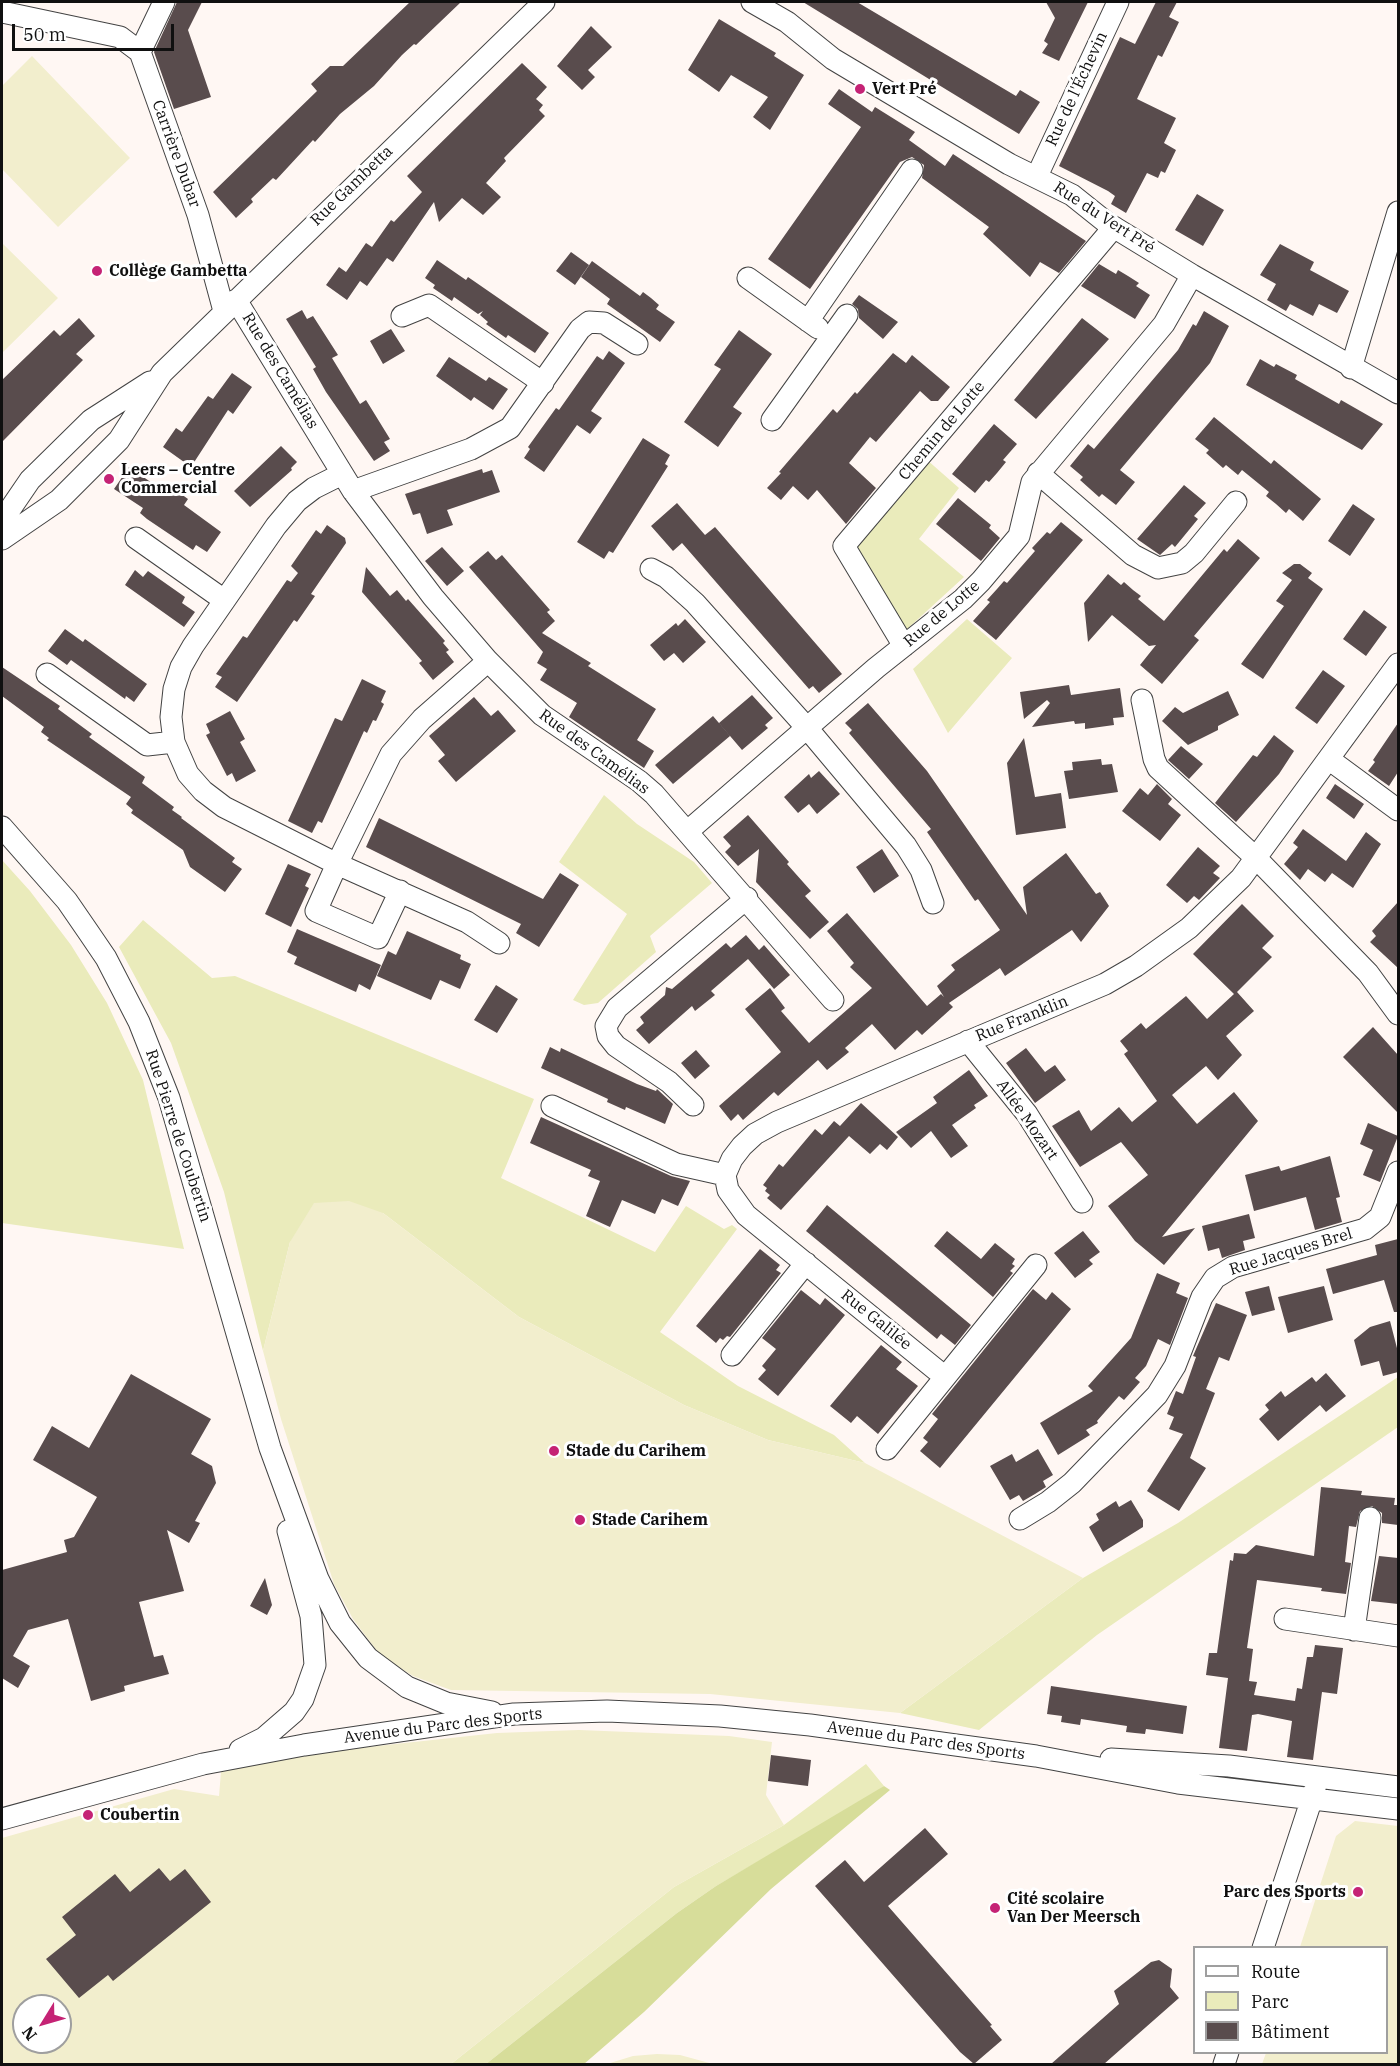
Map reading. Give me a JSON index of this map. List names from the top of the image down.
{
  "streets": {
    "street": [
      "Rue de l'Échevin",
      "Carrière Dubar",
      "Rue Gambetta",
      "Rue du Vert Pré",
      "Rue des Camélias",
      "Chemin de Lotte",
      "Rue de Lotte",
      "Rue Franklin",
      "Allée Mozart",
      "Rue Pierre de Coubertin",
      "Rue Jacques Brel",
      "Rue Galilée",
      "Avenue du Parc des Sports"
    ]
  },
  "crossings": [
    ["Rue de l'Échevin", "Rue du Vert Pré"],
    ["Carrière Dubar", "Rue Gambetta"],
    ["Carrière Dubar", "Rue des Camélias"],
    ["Rue Gambetta", "Rue des Camélias"],
    ["Rue du Vert Pré", "Chemin de Lotte"],
    ["Rue du Vert Pré", "Rue de Lotte"],
    ["Rue des Camélias", "Rue de Lotte"],
    ["Chemin de Lotte", "Rue de Lotte"],
    ["Rue Franklin", "Allée Mozart"],
    ["Rue Franklin", "Rue Galilée"],
    ["Rue Pierre de Coubertin", "Avenue du Parc des Sports"]
  ],
  "places": [
    "Vert Pré",
    "Collège Gambetta",
    "Leers – Centre Commercial",
    "Stade du Carihem",
    "Stade Carihem",
    "Coubertin",
    "Parc des Sports",
    "Cité scolaire Van Der Meersch"
  ],
  "legend": ["Route", "Parc", "Bâtiment"],
  "scale_bar": "50 m",
  "north": "bottom left"
}
